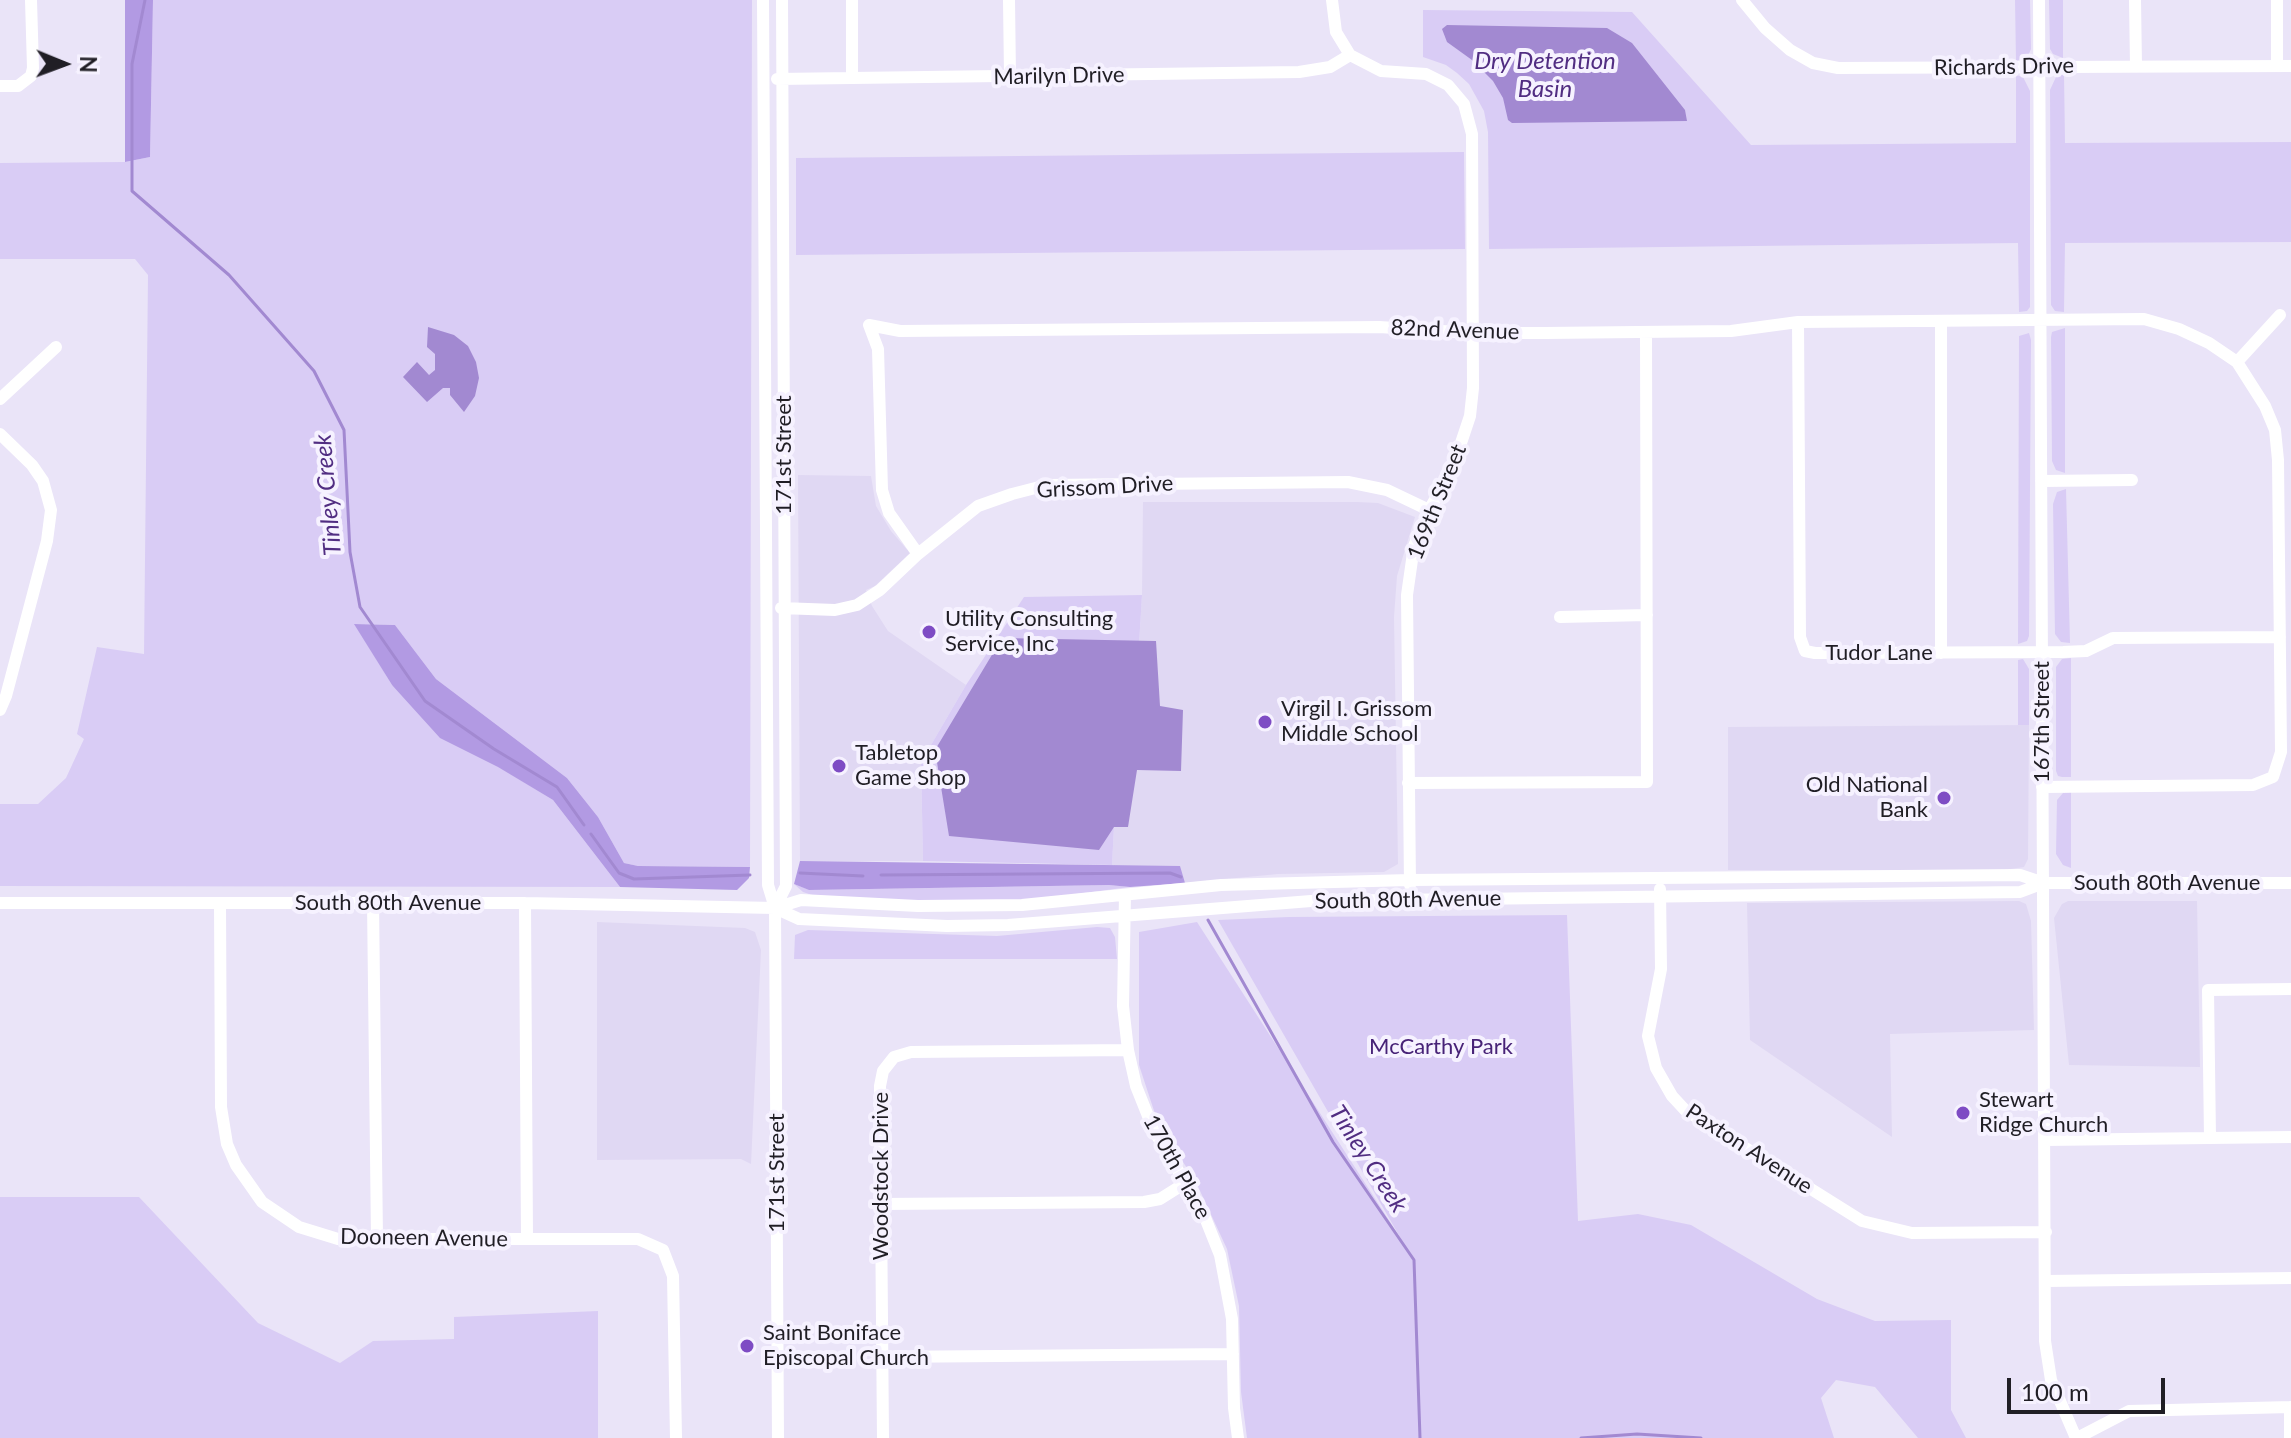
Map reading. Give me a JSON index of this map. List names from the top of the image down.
{
  "streets": {
    "street": [
      "Richards Drive",
      "Marilyn Drive",
      "82nd Avenue",
      "171st Street",
      "Grissom Drive",
      "169th Street",
      "Tudor Lane",
      "167th Street",
      "South 80th Avenue",
      "Paxton Avenue",
      "170th Place",
      "Woodstock Drive",
      "Dooneen Avenue"
    ]
  },
  "crossings": [
    ["Richards Drive", "167th Street"],
    ["Marilyn Drive", "171st Street"],
    ["Marilyn Drive", "169th Street"],
    ["82nd Avenue", "Grissom Drive"],
    ["82nd Avenue", "169th Street"],
    ["82nd Avenue", "Tudor Lane"],
    ["82nd Avenue", "167th Street"],
    ["171st Street", "Grissom Drive"],
    ["171st Street", "South 80th Avenue"],
    ["Grissom Drive", "169th Street"],
    ["169th Street", "South 80th Avenue"],
    ["Tudor Lane", "167th Street"],
    ["167th Street", "South 80th Avenue"],
    ["167th Street", "Paxton Avenue"],
    ["South 80th Avenue", "Paxton Avenue"],
    ["South 80th Avenue", "170th Place"],
    ["South 80th Avenue", "Dooneen Avenue"],
    ["170th Place", "Woodstock Drive"]
  ],
  "water": ["Dry Detention Basin", "Tinley Creek"],
  "parks": ["McCarthy Park"],
  "places": [
    "Utility Consulting Service, Inc",
    "Virgil I. Grissom Middle School",
    "Tabletop Game Shop",
    "Old National Bank",
    "Stewart Ridge Church",
    "Saint Boniface Episcopal Church"
  ],
  "scale_bar": "100 m",
  "north": "right"
}
